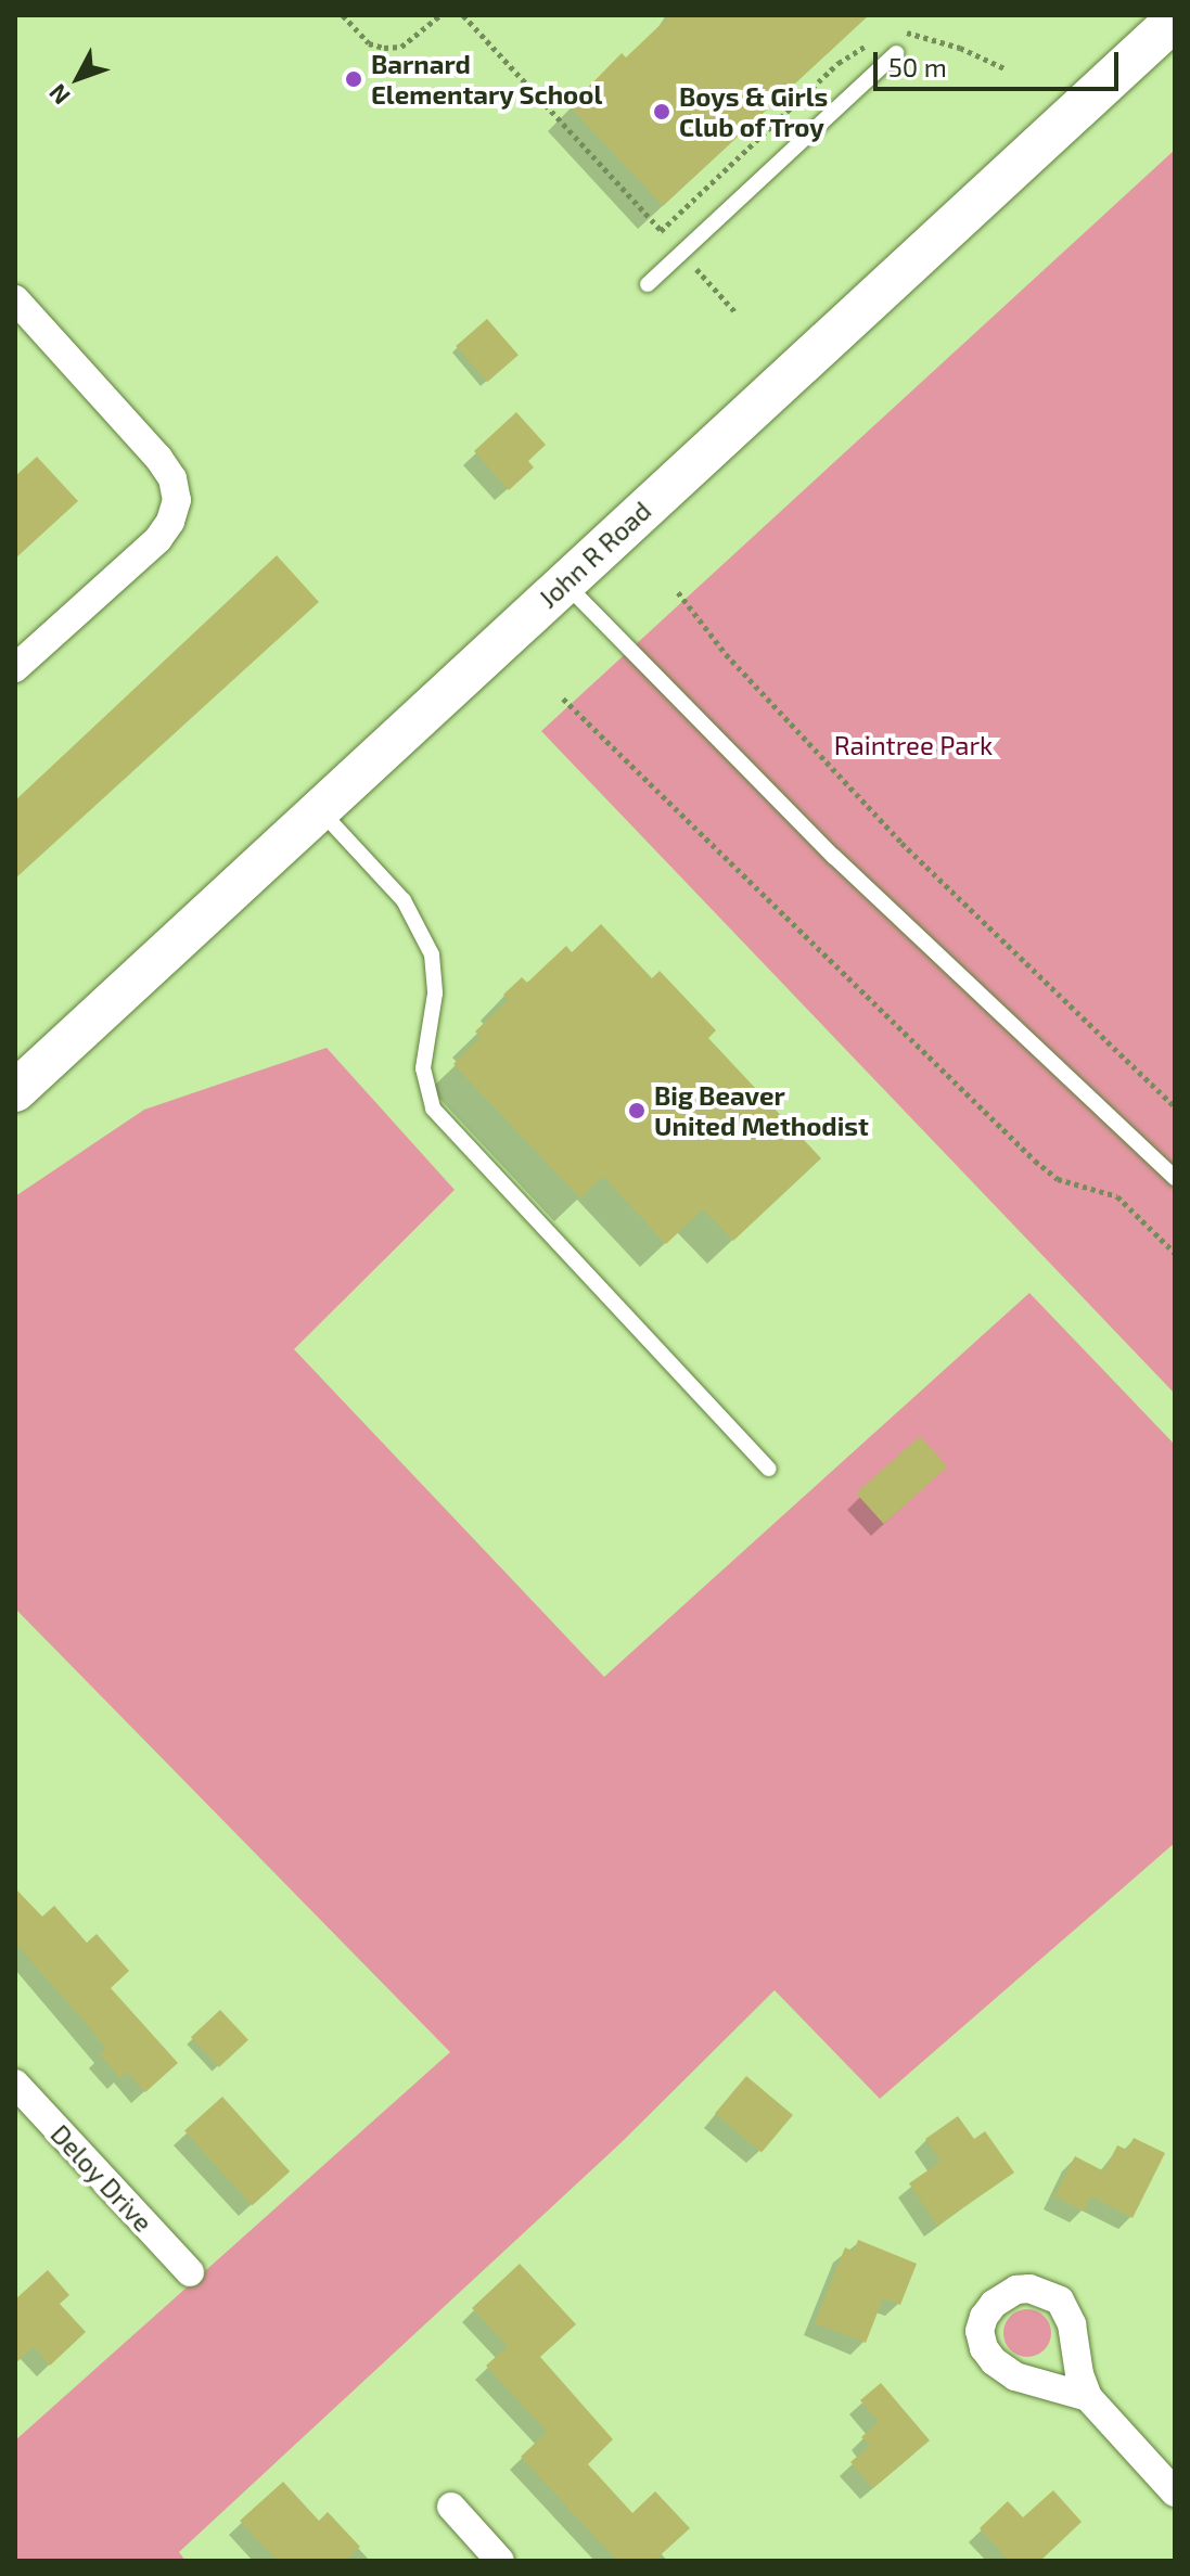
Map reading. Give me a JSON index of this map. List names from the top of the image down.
{
  "streets": {
    "main road": ["John R Road"],
    "street": ["Deloy Drive"]
  },
  "parks": ["Raintree Park"],
  "places": ["Barnard Elementary School", "Boys & Girls Club of Troy", "Big Beaver United Methodist"],
  "scale_bar": "50 m",
  "north": "bottom left"
}
